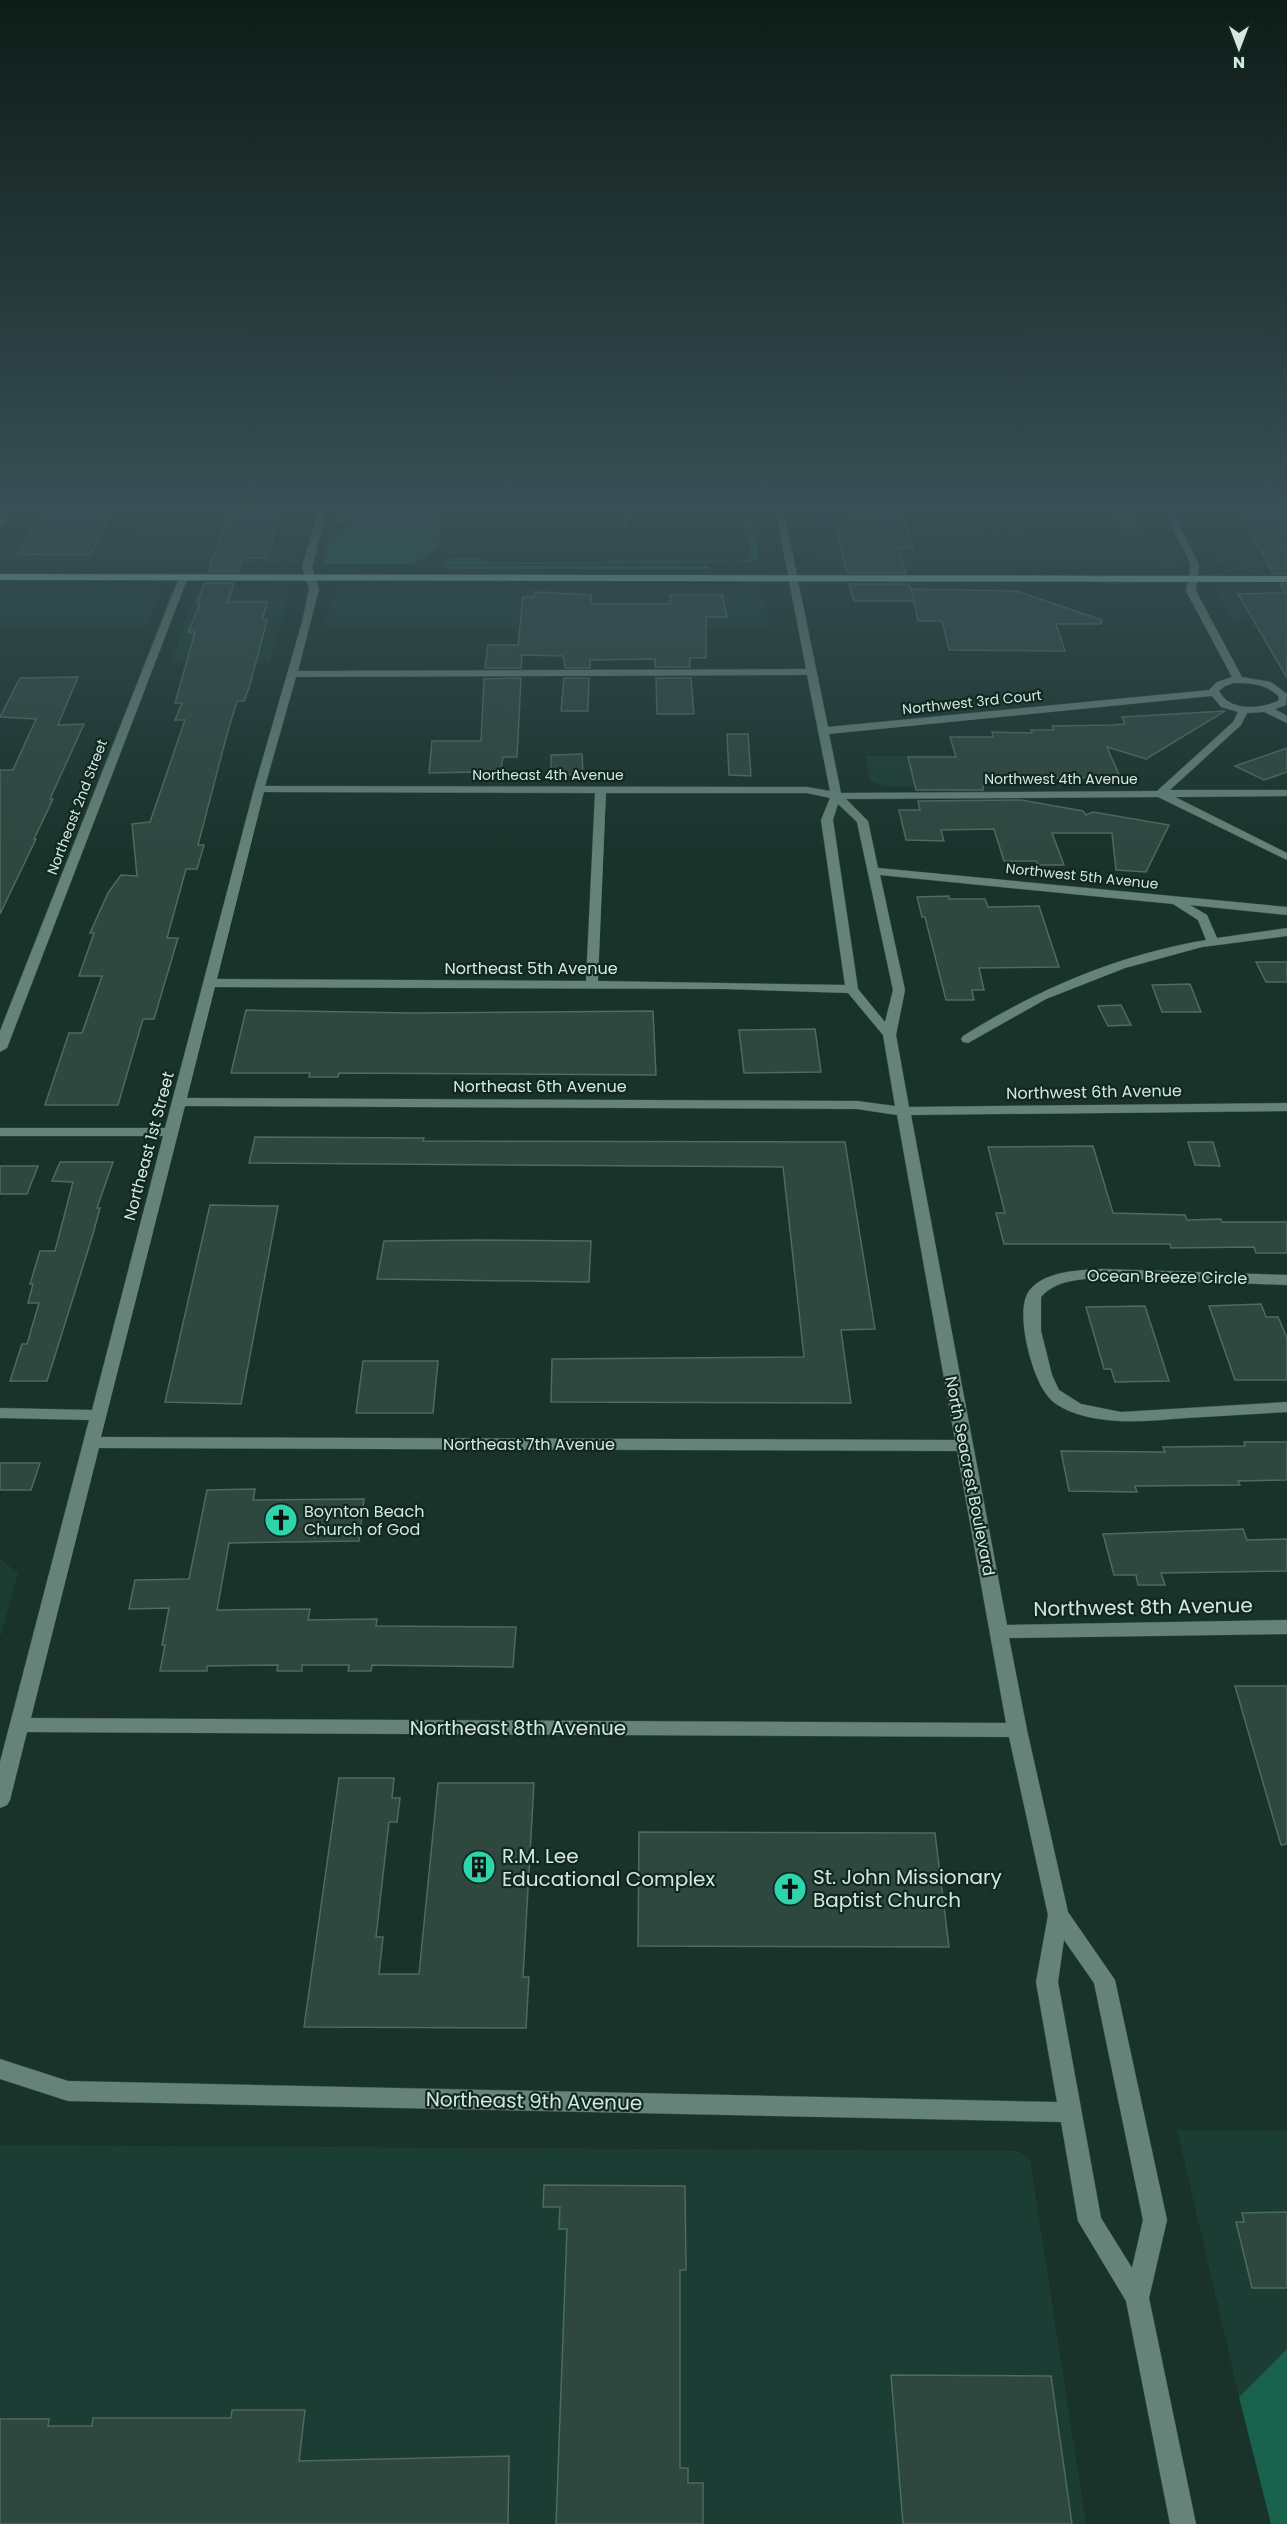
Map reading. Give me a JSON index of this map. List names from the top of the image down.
{
  "streets": {
    "street": [
      "Northwest 3rd Court",
      "Northeast 4th Avenue",
      "Northwest 4th Avenue",
      "Northeast 2nd Street",
      "Northwest 5th Avenue",
      "Northeast 5th Avenue",
      "Northeast 6th Avenue",
      "Northwest 6th Avenue",
      "Northeast 1st Street",
      "Ocean Breeze Circle",
      "Northeast 7th Avenue",
      "North Seacrest Boulevard",
      "Northwest 8th Avenue",
      "Northeast 8th Avenue",
      "Northeast 9th Avenue"
    ]
  },
  "crossings": [
    ["Northeast 4th Avenue", "Northwest 4th Avenue"],
    ["Northeast 4th Avenue", "Northeast 1st Street"],
    ["Northeast 4th Avenue", "North Seacrest Boulevard"],
    ["Northwest 4th Avenue", "North Seacrest Boulevard"],
    ["Northwest 5th Avenue", "North Seacrest Boulevard"],
    ["Northeast 5th Avenue", "Northeast 1st Street"],
    ["Northeast 5th Avenue", "North Seacrest Boulevard"],
    ["Northeast 6th Avenue", "Northwest 6th Avenue"],
    ["Northeast 6th Avenue", "Northeast 1st Street"],
    ["Northeast 6th Avenue", "North Seacrest Boulevard"],
    ["Northwest 6th Avenue", "North Seacrest Boulevard"],
    ["Northeast 1st Street", "Northeast 7th Avenue"],
    ["Northeast 1st Street", "Northeast 8th Avenue"],
    ["Northeast 7th Avenue", "North Seacrest Boulevard"],
    ["North Seacrest Boulevard", "Northwest 8th Avenue"],
    ["North Seacrest Boulevard", "Northeast 8th Avenue"],
    ["North Seacrest Boulevard", "Northeast 9th Avenue"]
  ],
  "places": {
    "church": ["Boynton Beach Church of God", "St. John Missionary Baptist Church"],
    "building": ["R.M. Lee Educational Complex"]
  },
  "north": "bottom"
}
